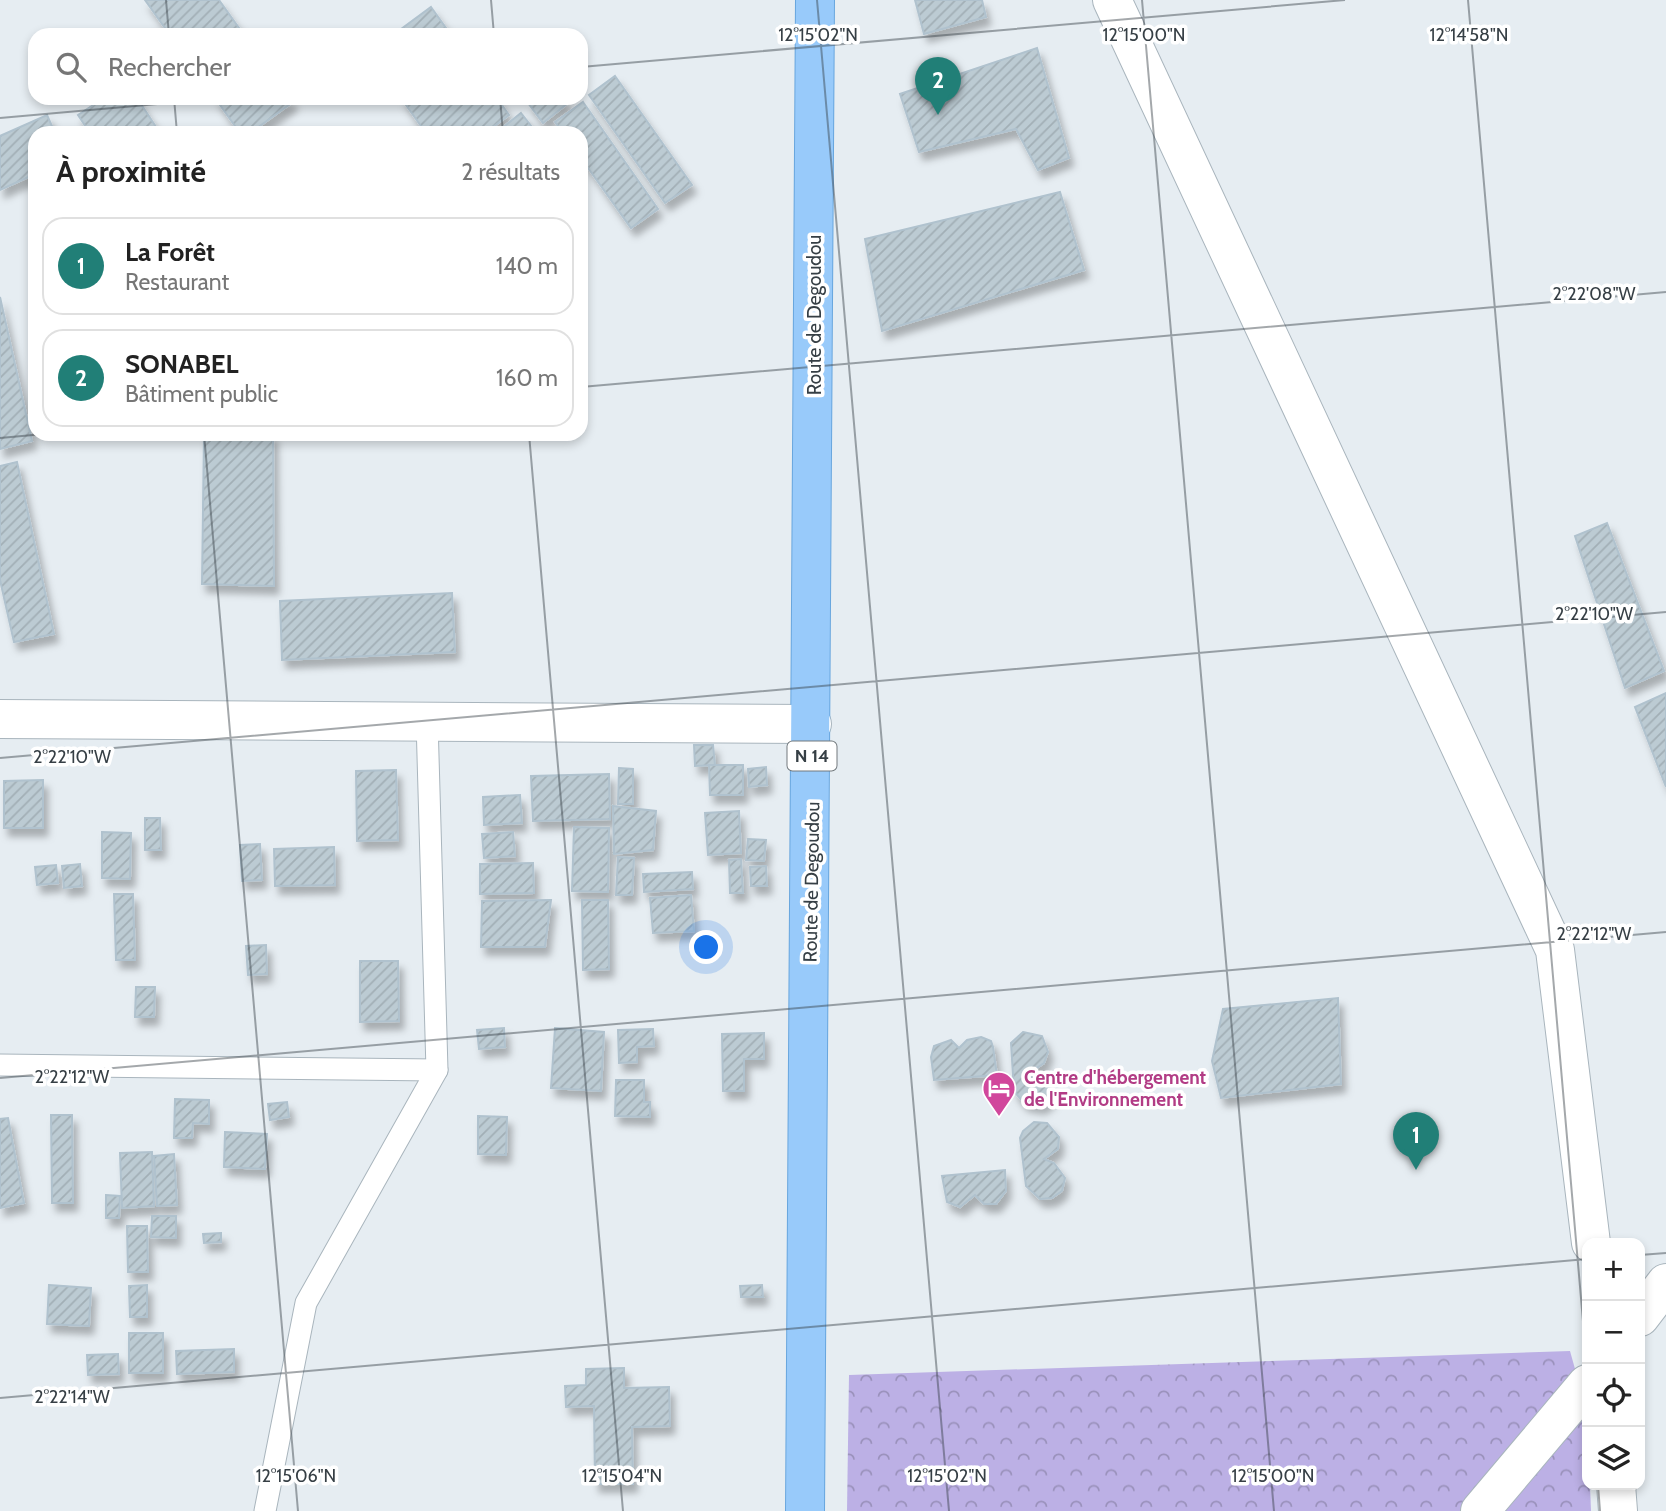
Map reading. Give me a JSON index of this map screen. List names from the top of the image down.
{
  "streets": {
    "main road": ["Route de Degoudou", "N 14"]
  },
  "places": {
    "hotel": ["Centre d'hébergement de l'Environnement"]
  },
  "page": {
    "search": "Rechercher",
    "pins": ["2", "1"],
    "heading": ["À proximité", "2 résultats"],
    "list": [
      {
        "mark": "1",
        "name": "La Forêt",
        "note": "Restaurant",
        "value": "140 m"
      },
      {
        "mark": "2",
        "name": "SONABEL",
        "note": "Bâtiment public",
        "value": "160 m"
      }
    ],
    "map_buttons": ["+", "−"]
  },
  "coordinates": [
    "12°15'02\"N",
    "12°15'00\"N",
    "12°14'58\"N",
    "2°22'08\"W",
    "2°22'10\"W",
    "2°22'12\"W",
    "2°22'14\"W",
    "12°15'06\"N",
    "12°15'04\"N"
  ]
}
